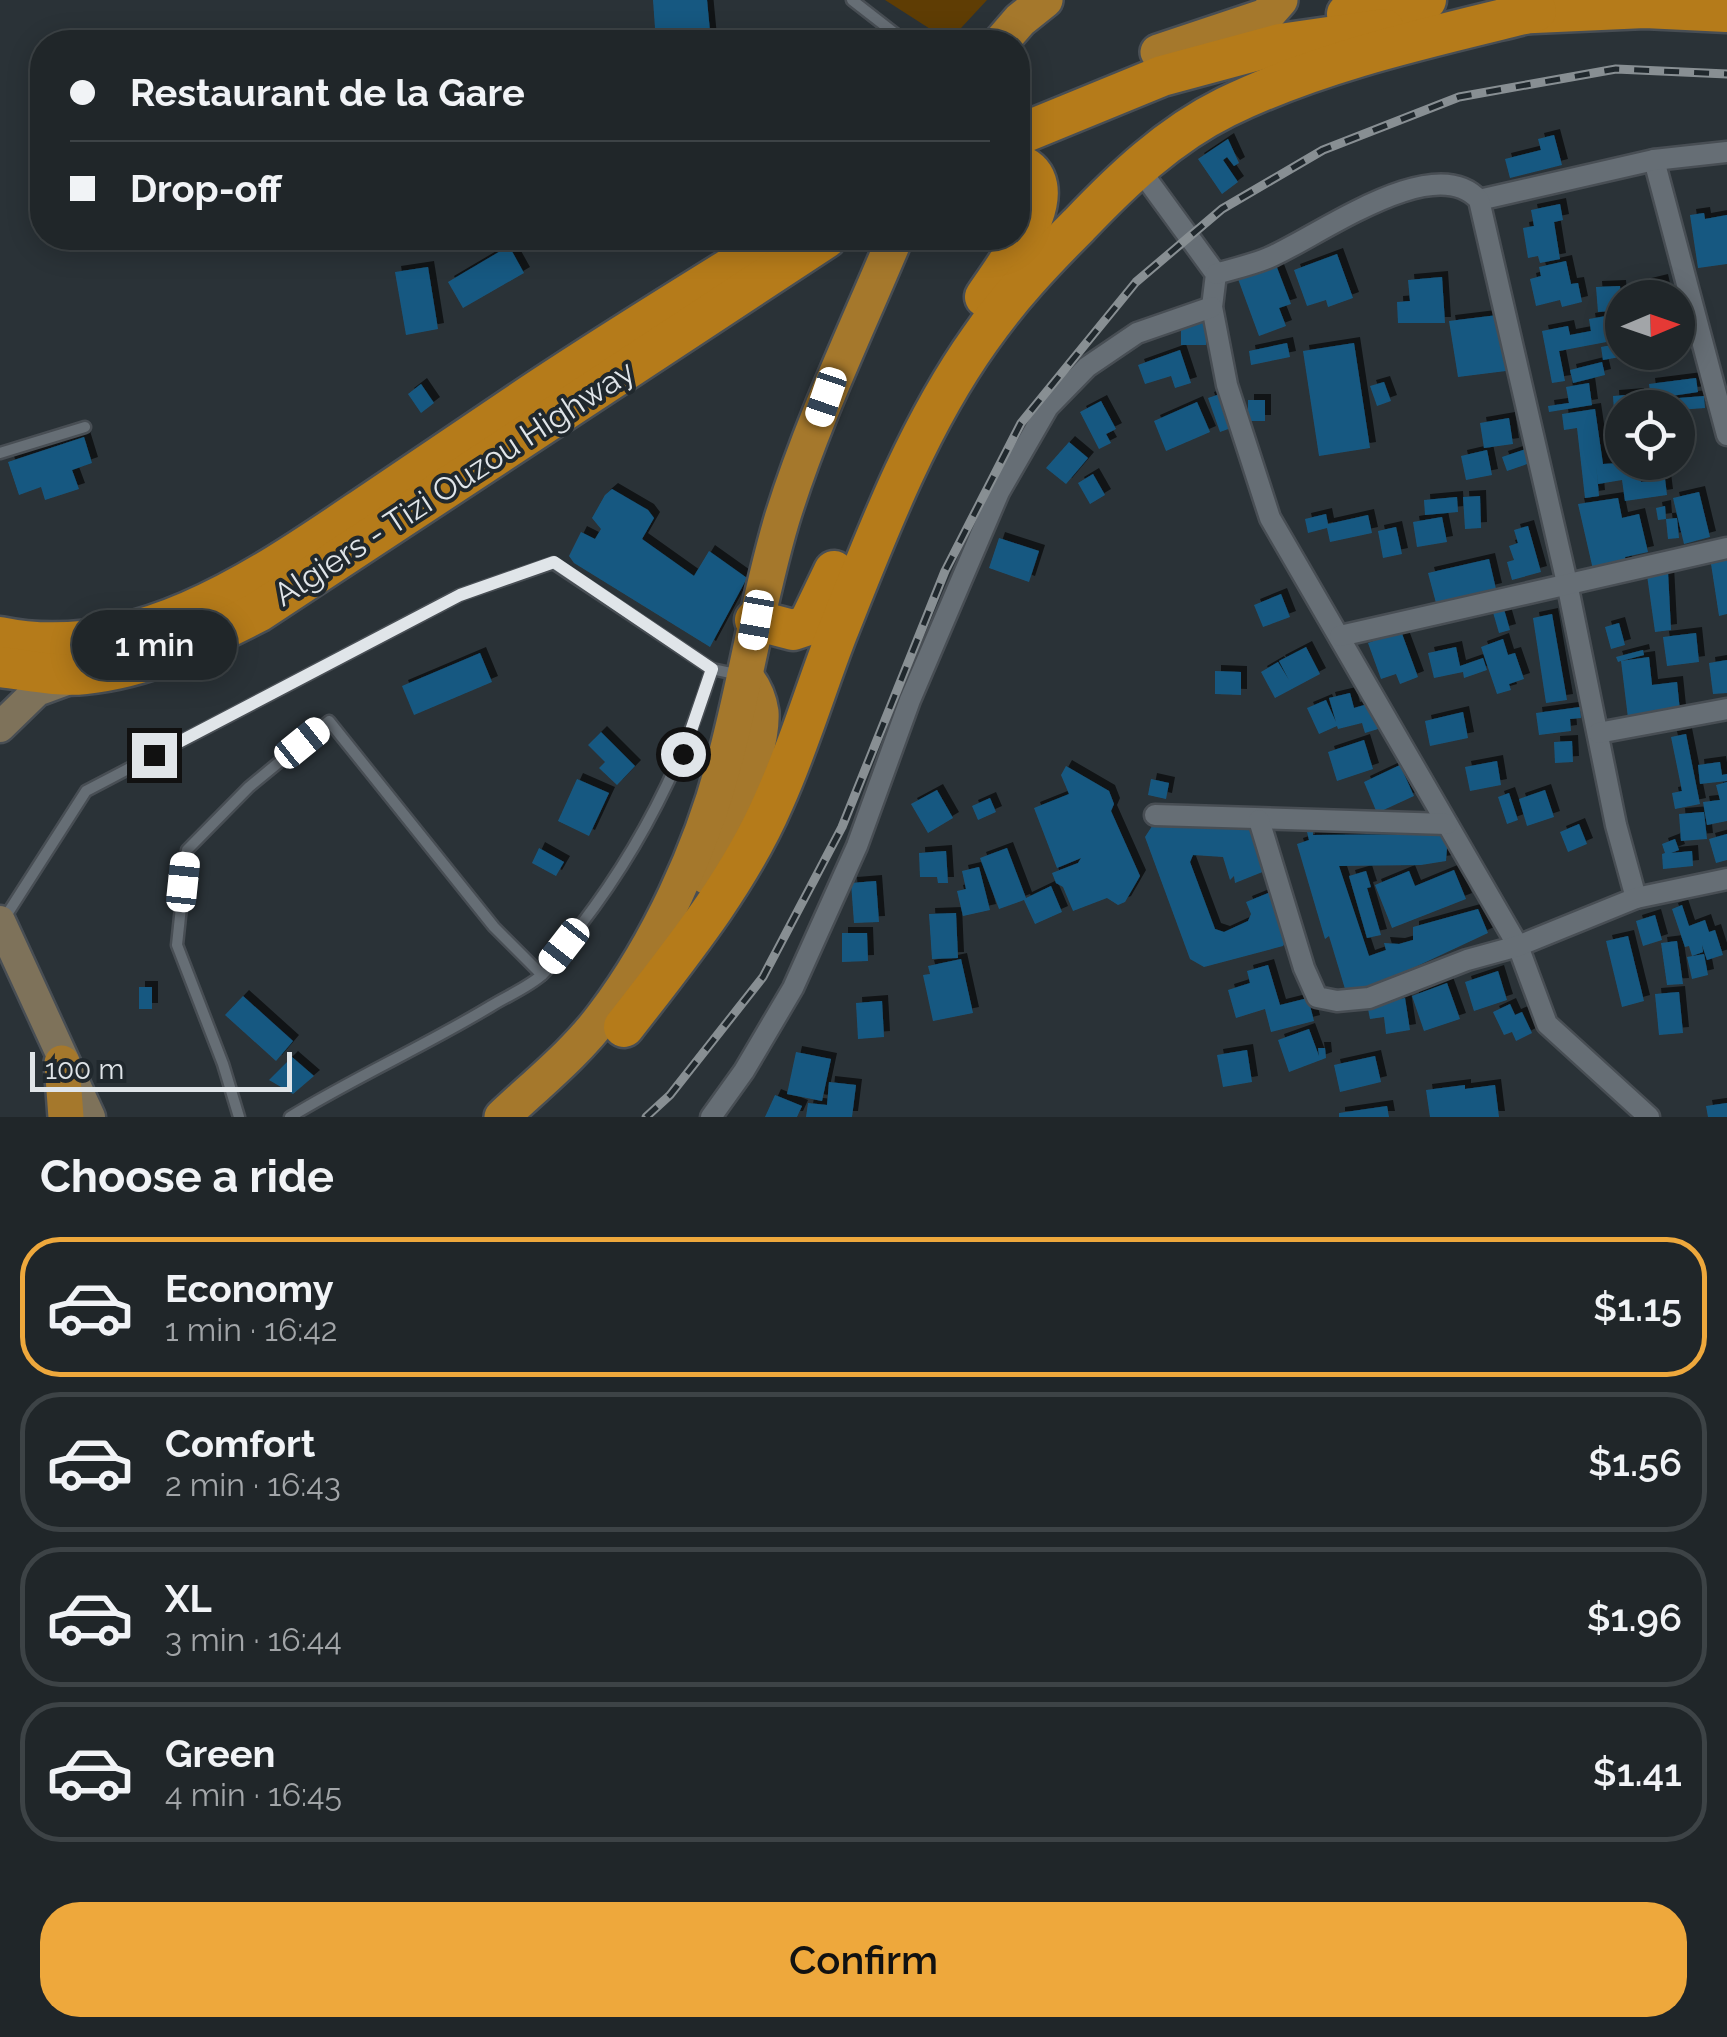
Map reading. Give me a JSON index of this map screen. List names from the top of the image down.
{
  "streets": {
    "highway": ["Algiers - Tizi Ouzou Highway"]
  },
  "scale_bar": "100 m",
  "north": "right",
  "page": {
    "banner": ["Restaurant de la Gare", "Drop-off"],
    "bubble": "1 min",
    "scale": "100 m",
    "heading": "Choose a ride",
    "list": [
      {
        "name": "Economy",
        "note": "1 min · 16:42",
        "value": "$1.15"
      },
      {
        "name": "Comfort",
        "note": "2 min · 16:43",
        "value": "$1.56"
      },
      {
        "name": "XL",
        "note": "3 min · 16:44",
        "value": "$1.96"
      },
      {
        "name": "Green",
        "note": "4 min · 16:45",
        "value": "$1.41"
      }
    ],
    "buttons": "Confirm"
  }
}
